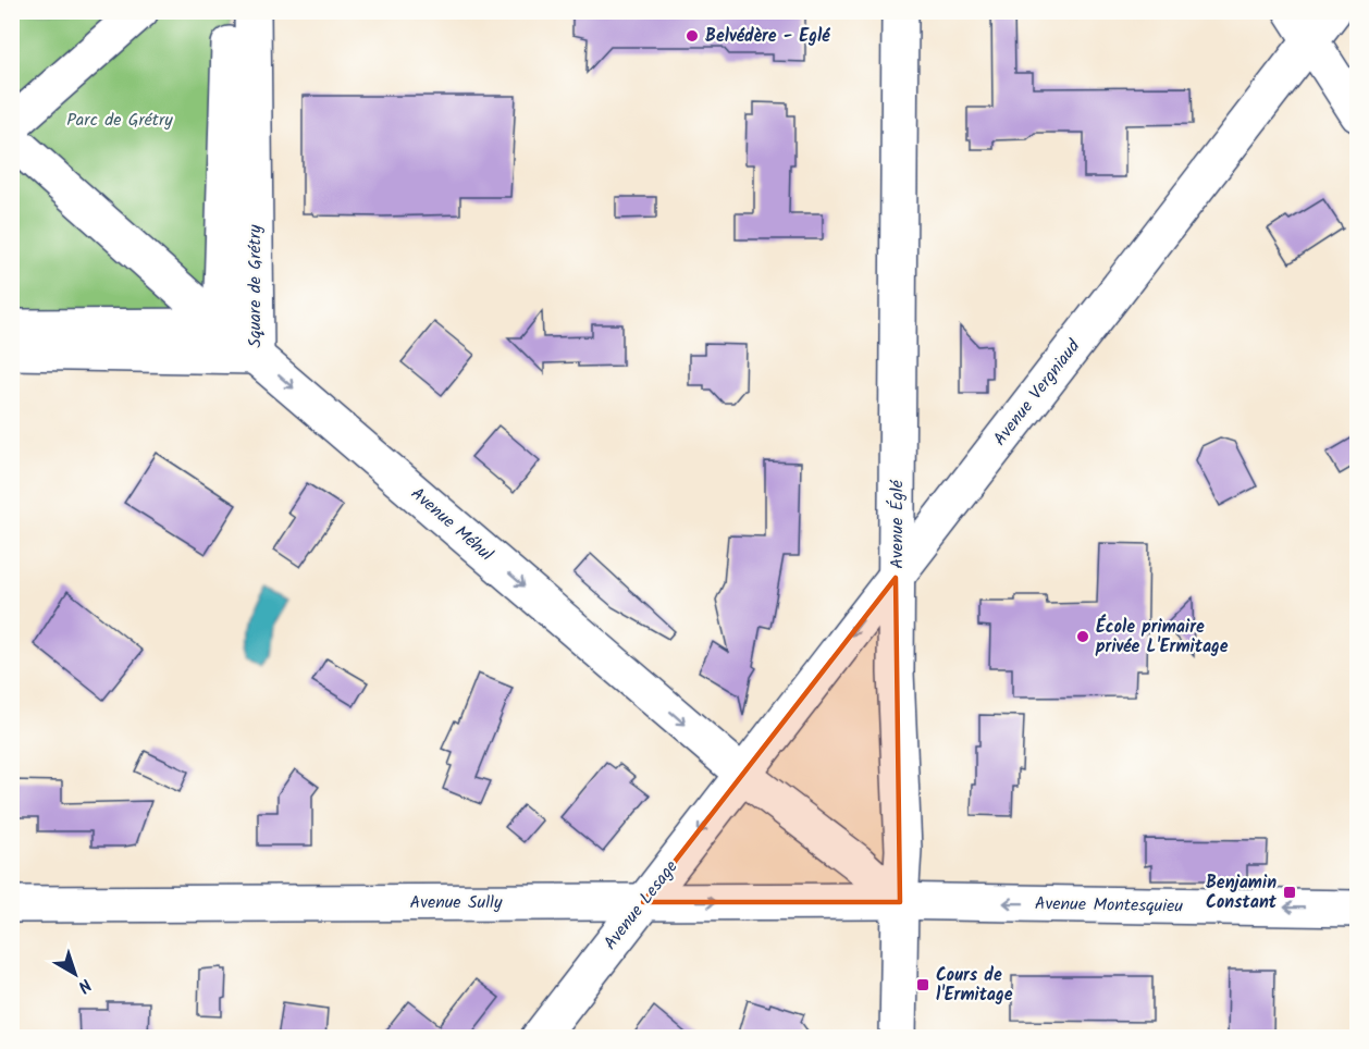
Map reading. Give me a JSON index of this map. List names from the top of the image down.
{
  "streets": {
    "street": [
      "Square de Grétry",
      "Avenue Vergniaud",
      "Avenue Méhul",
      "Avenue Églé",
      "Avenue Sully",
      "Avenue Lesage",
      "Avenue Montesquieu"
    ]
  },
  "crossings": [
    ["Square de Grétry", "Avenue Méhul"],
    ["Avenue Vergniaud", "Avenue Méhul"],
    ["Avenue Vergniaud", "Avenue Églé"],
    ["Avenue Vergniaud", "Avenue Lesage"],
    ["Avenue Méhul", "Avenue Églé"],
    ["Avenue Méhul", "Avenue Sully"],
    ["Avenue Méhul", "Avenue Lesage"],
    ["Avenue Méhul", "Avenue Montesquieu"],
    ["Avenue Églé", "Avenue Sully"],
    ["Avenue Églé", "Avenue Montesquieu"],
    ["Avenue Sully", "Avenue Lesage"],
    ["Avenue Sully", "Avenue Montesquieu"]
  ],
  "one_way": ["Avenue Méhul", "Avenue Lesage", "Avenue Montesquieu"],
  "parks": ["Parc de Grétry"],
  "places": {
    "other": ["Belvédère - Eglé", "École primaire privée L'Ermitage"],
    "transit": ["Benjamin Constant", "Cours de l'Ermitage"]
  },
  "north": "bottom right"
}
